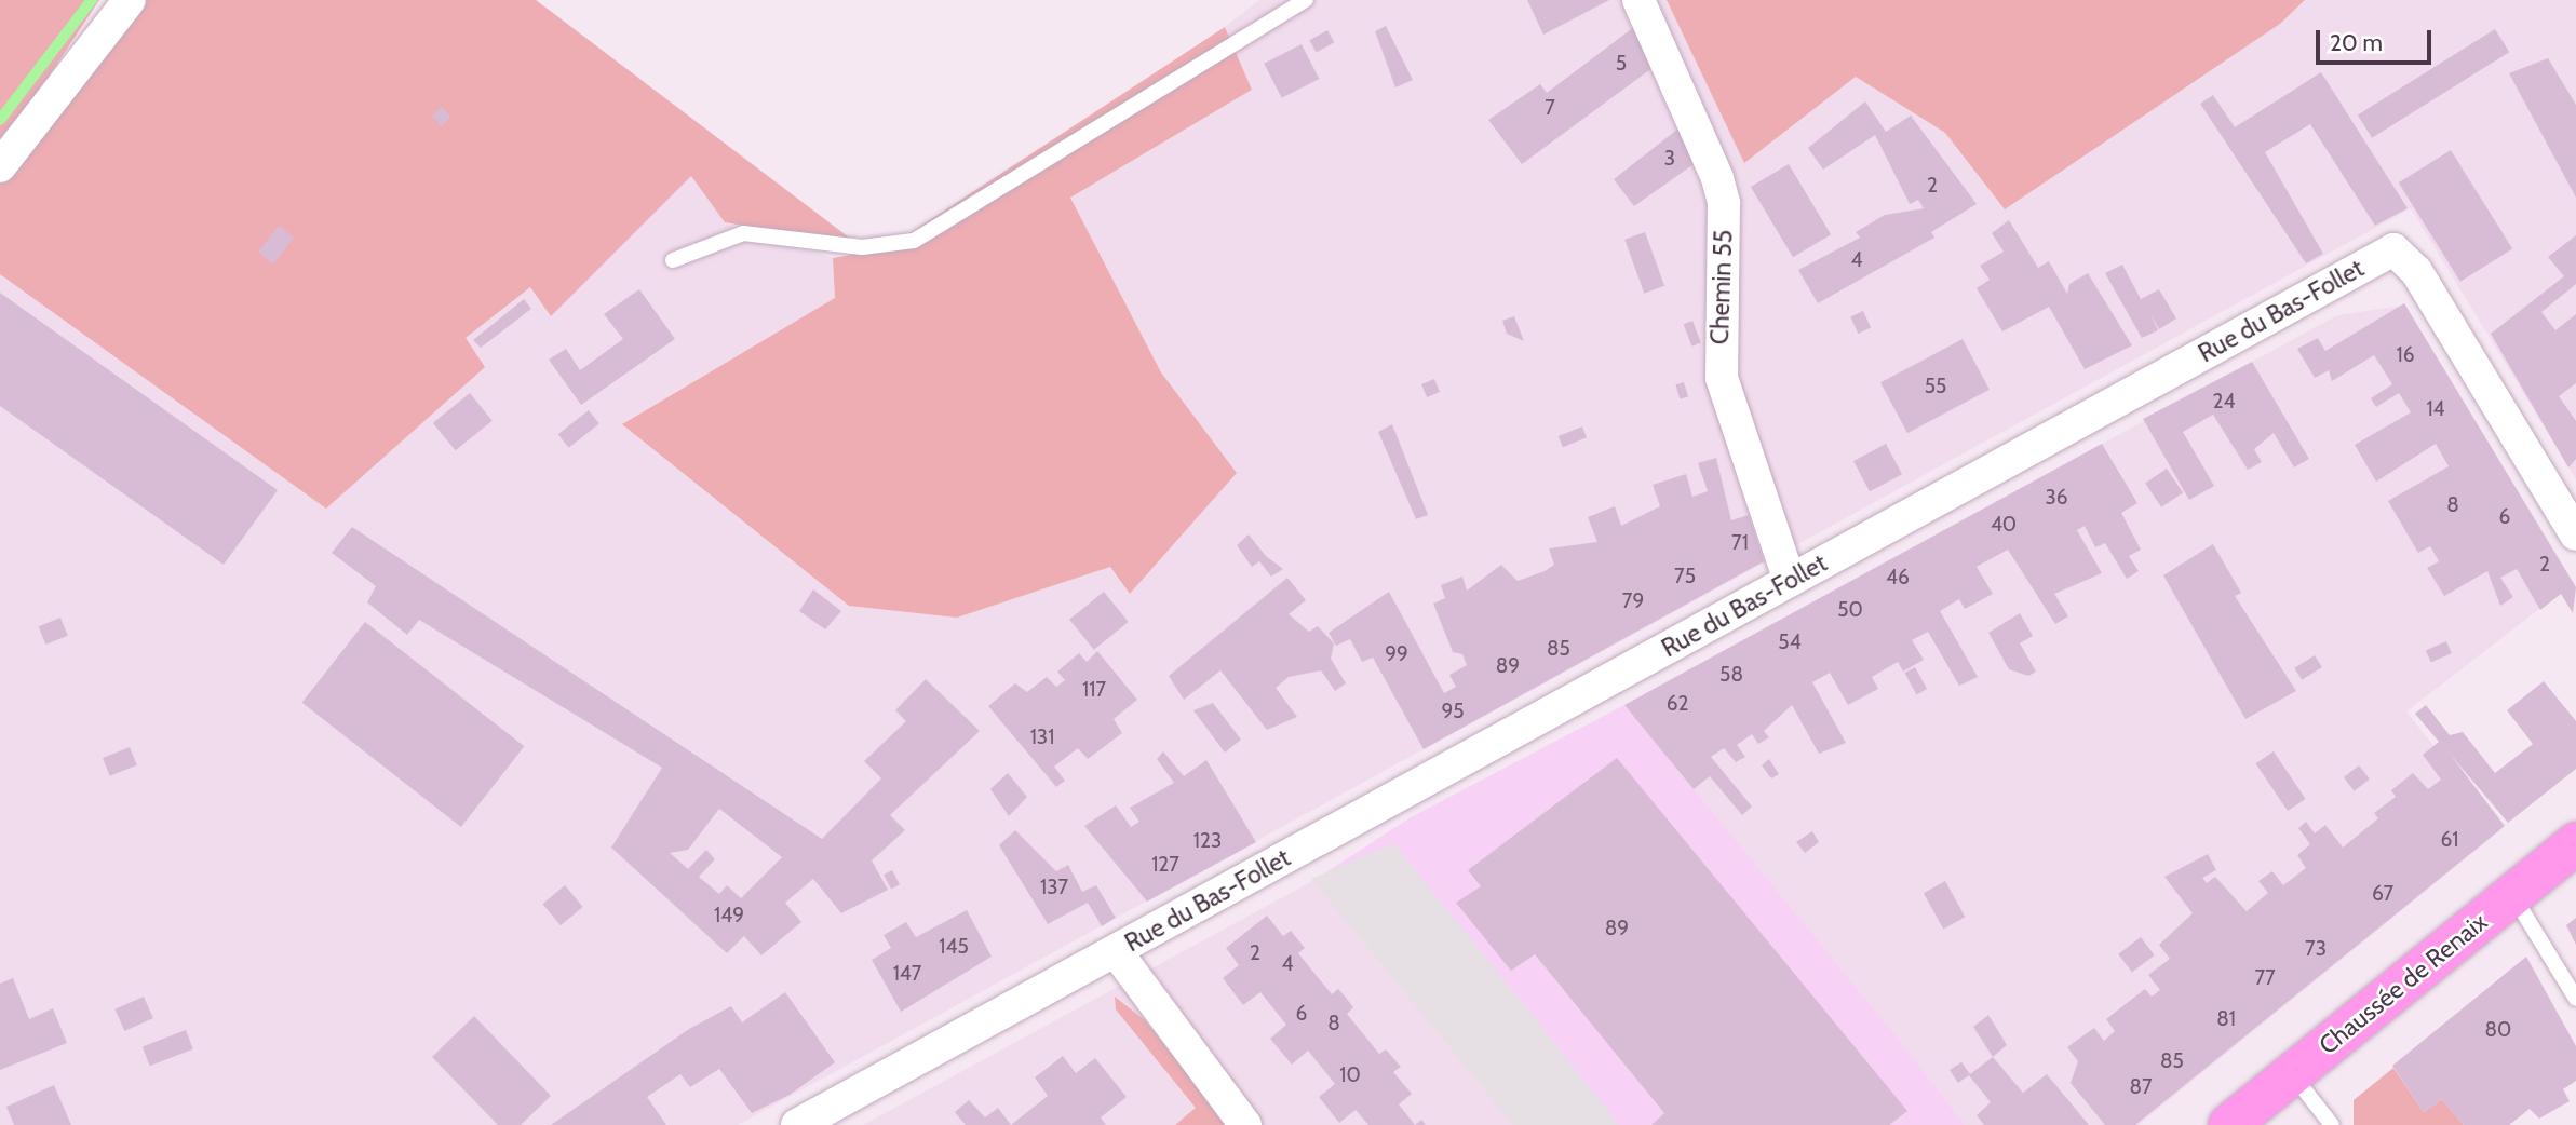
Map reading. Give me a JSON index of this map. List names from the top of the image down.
{
  "streets": {
    "main road": ["Chaussée de Renaix"],
    "street": ["Chemin 55", "Rue du Bas-Follet"]
  },
  "crossings": [
    ["Chemin 55", "Rue du Bas-Follet"]
  ],
  "house_numbers": [
    "5",
    "7",
    "3",
    "2",
    "4",
    "16",
    "55",
    "24",
    "14",
    "36",
    "8",
    "6",
    "40",
    "71",
    "2",
    "75",
    "46",
    "79",
    "50",
    "54",
    "85",
    "99",
    "89",
    "58",
    "117",
    "62",
    "95",
    "131",
    "61",
    "123",
    "127",
    "137",
    "67",
    "149",
    "89",
    "145",
    "73",
    "2",
    "4",
    "147",
    "77",
    "6",
    "81",
    "8",
    "80",
    "85",
    "10",
    "87"
  ],
  "scale_bar": "20 m"
}
